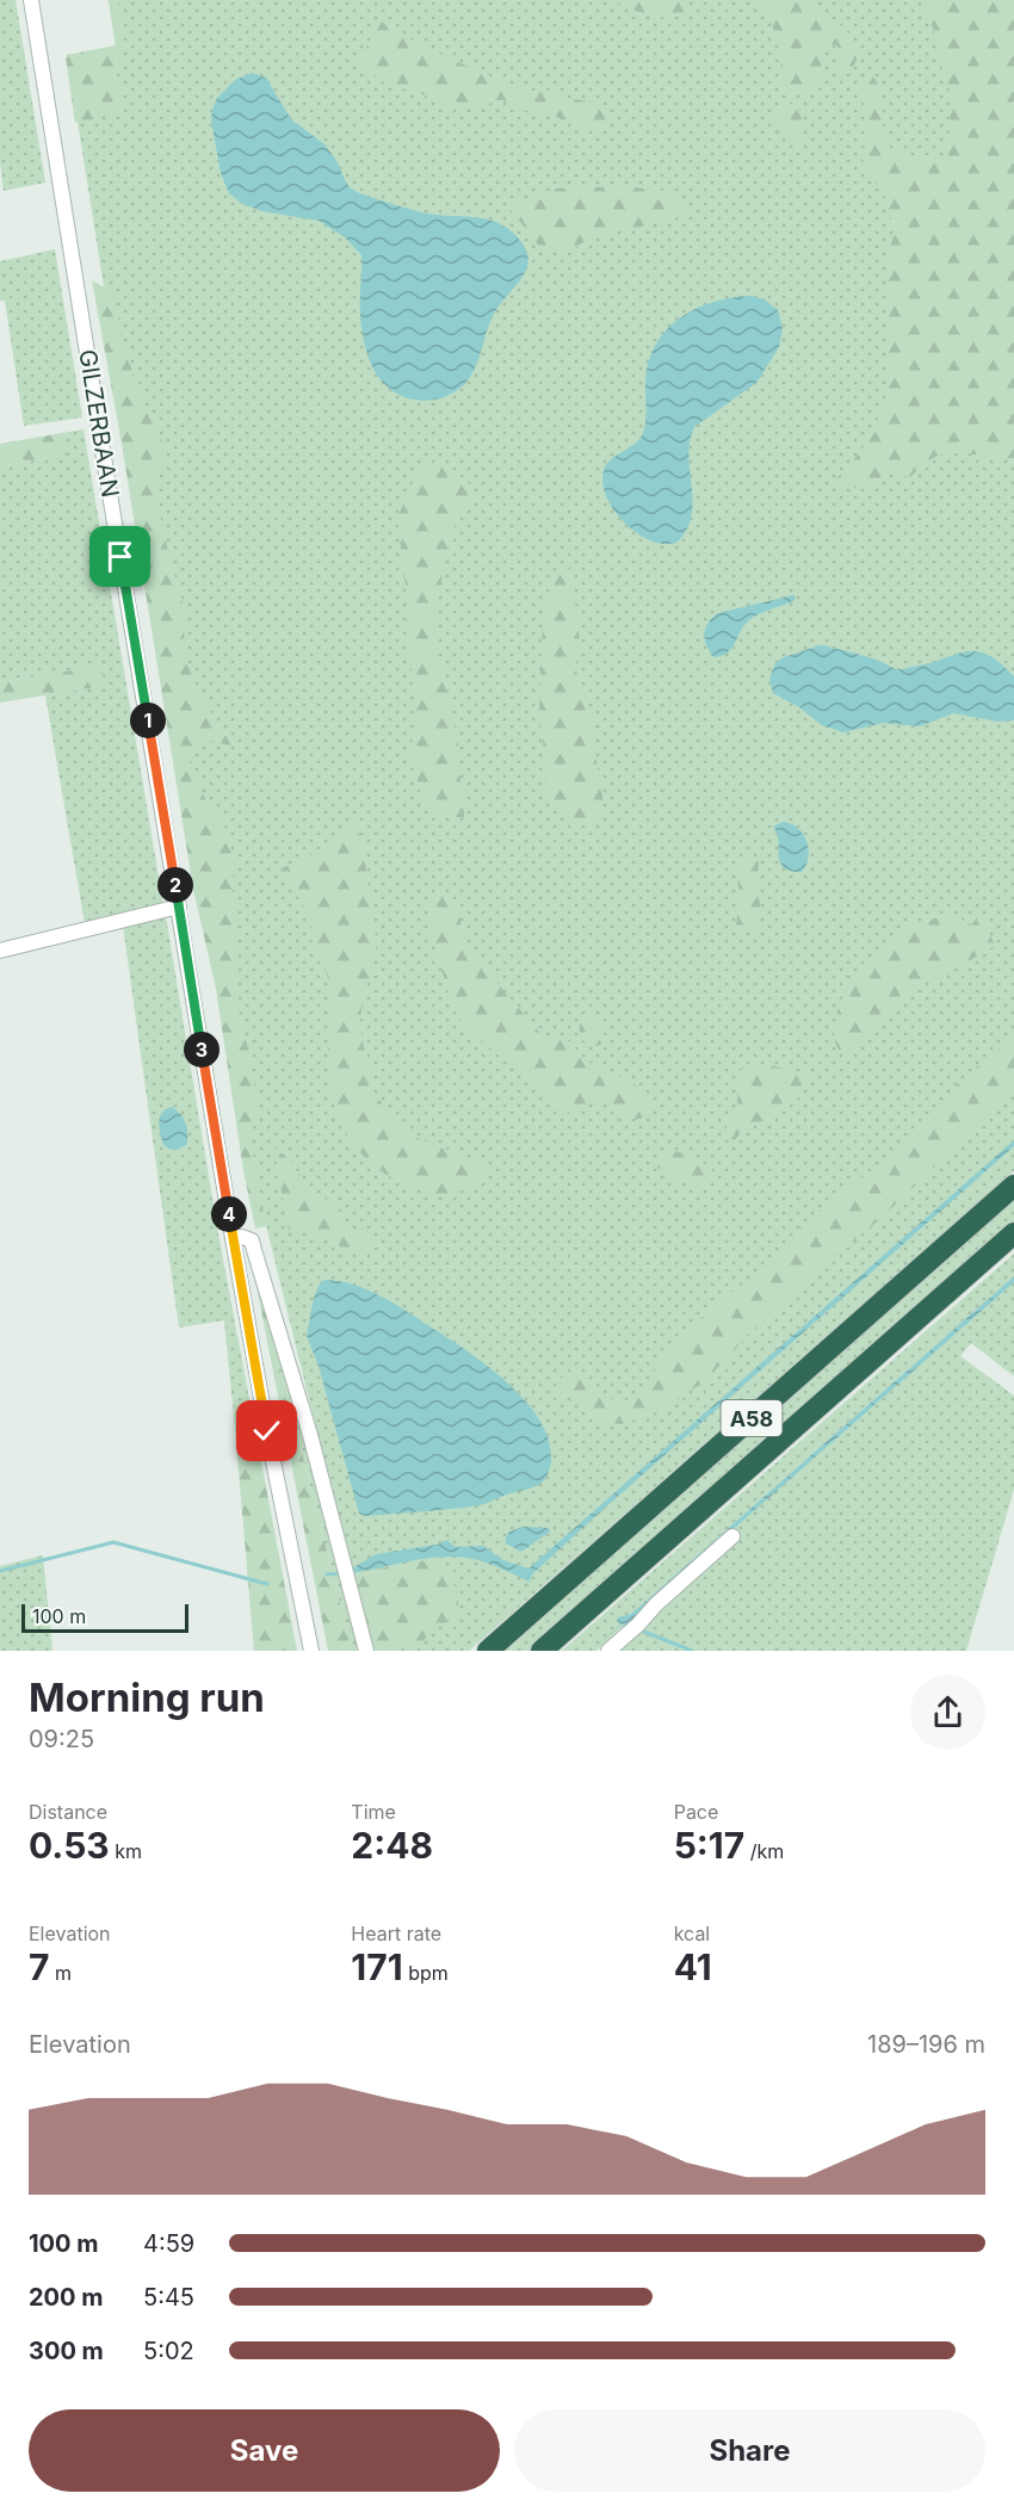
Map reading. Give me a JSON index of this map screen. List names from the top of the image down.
{
  "streets": {
    "highway": ["A58"],
    "street": ["GILZERBAAN"]
  },
  "scale_bar": "100 m",
  "page": {
    "pins": [
      "1",
      "2",
      "3",
      "4"
    ],
    "scale": "100 m",
    "heading": ["Morning run", "09:25"],
    "stats": [
      ["Distance", "0.53 km"],
      ["Time", "2:48"],
      ["Pace", "5:17 /km"],
      ["Elevation", "7 m"],
      ["Heart rate", "171 bpm"],
      ["kcal", "41"]
    ],
    "chart": ["Elevation", "189–196 m"],
    "list": [
      {
        "name": "100 m",
        "note": "4:59"
      },
      {
        "name": "200 m",
        "note": "5:45"
      },
      {
        "name": "300 m",
        "note": "5:02"
      }
    ],
    "buttons": ["Save", "Share"]
  }
}
